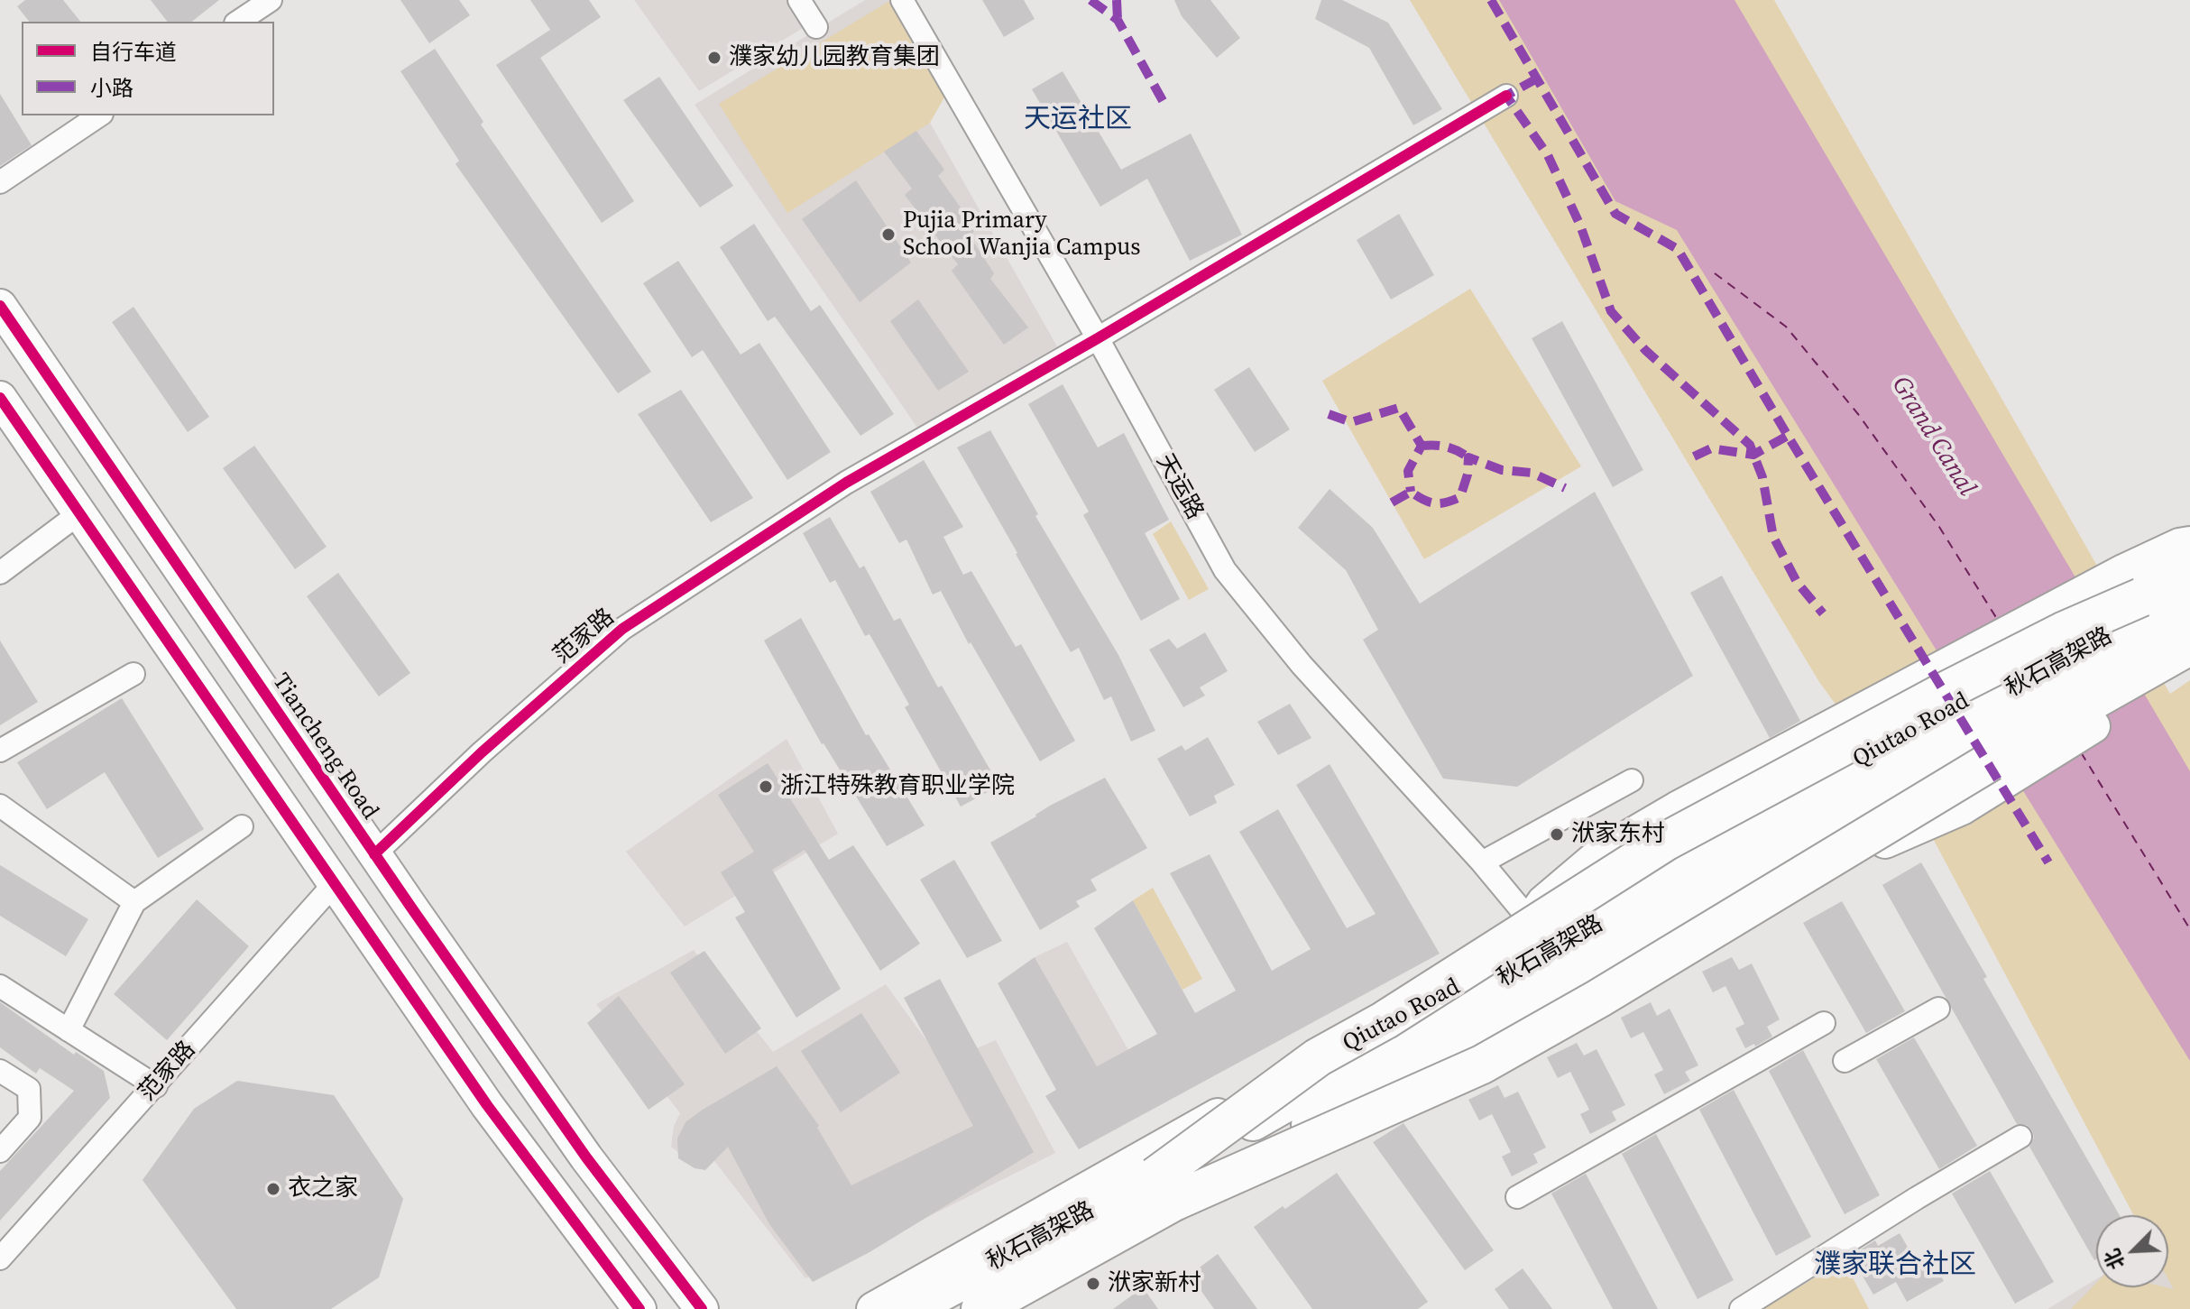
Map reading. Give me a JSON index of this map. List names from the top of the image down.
{
  "streets": {
    "highway": ["秋石高架路"],
    "main road": ["Qiutao Road", "Tiancheng Road"],
    "street": ["天运路", "范家路"]
  },
  "crossings": [
    ["天运路", "范家路"],
    ["范家路", "Tiancheng Road"],
    ["秋石高架路", "Qiutao Road"]
  ],
  "districts": ["天运社区", "濮家联合社区"],
  "water": ["Grand Canal"],
  "places": [
    "濮家幼儿园教育集团",
    "Pujia Primary School Wanjia Campus",
    "浙江特殊教育职业学院",
    "洑家东村",
    "衣之家",
    "洑家新村"
  ],
  "legend": ["自行车道", "小路"],
  "north": "bottom left"
}
